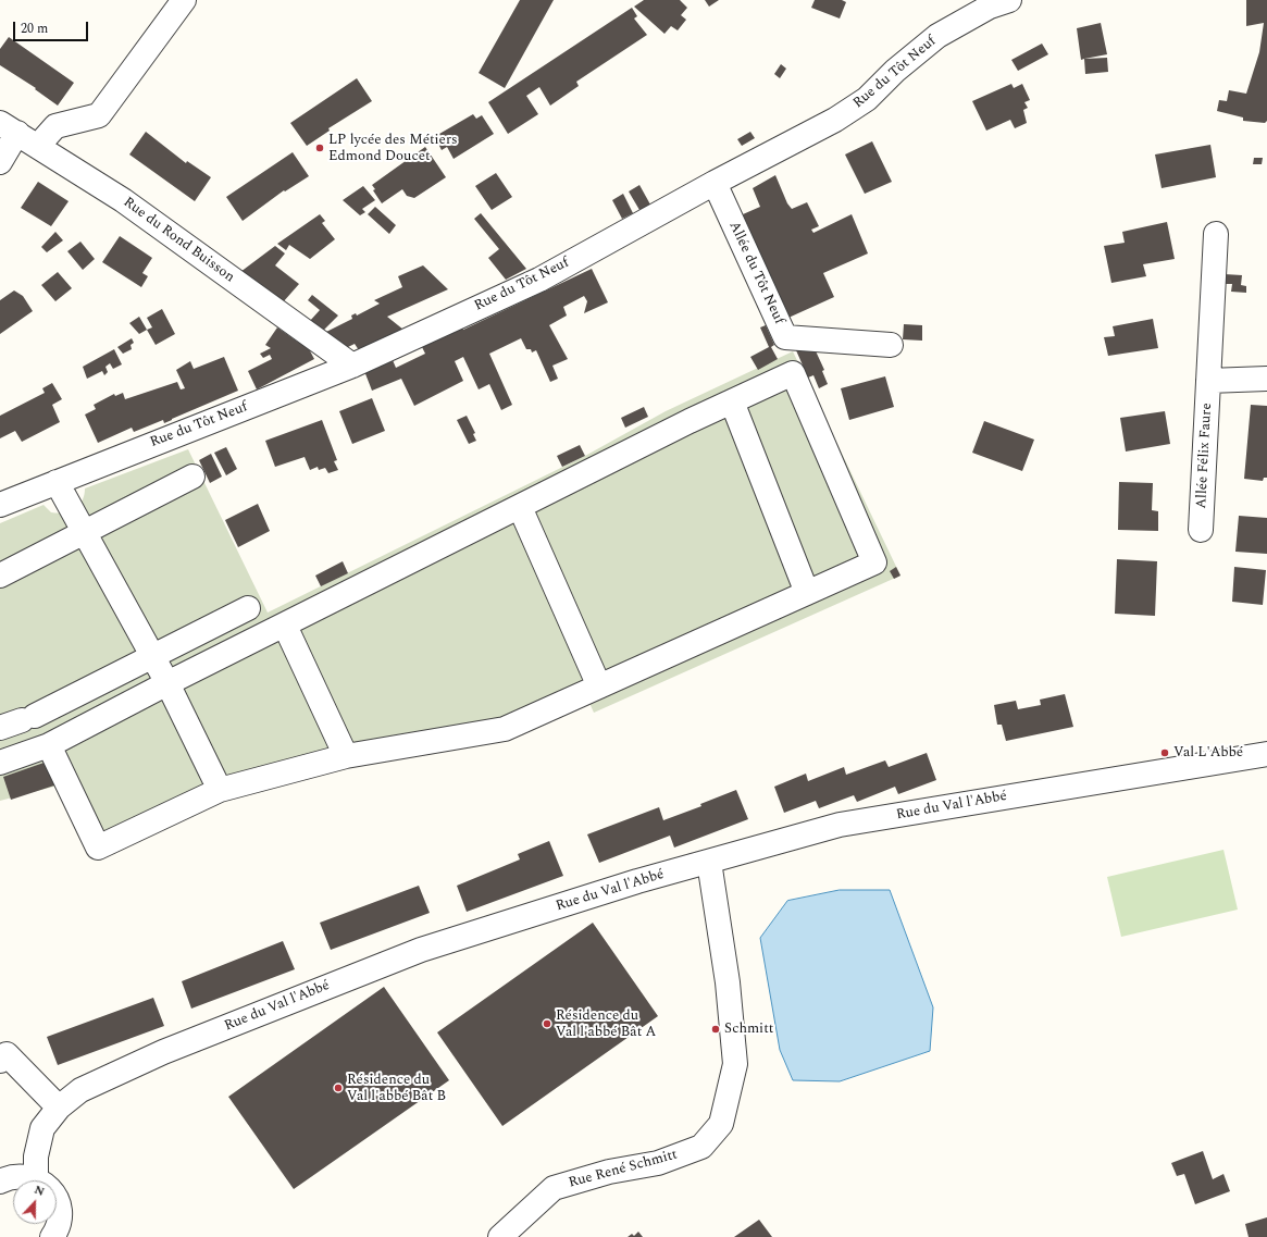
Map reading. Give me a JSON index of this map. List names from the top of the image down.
{
  "streets": {
    "street": [
      "Rue du Tôt Neuf",
      "Rue du Rond Buisson",
      "Allée du Tôt Neuf",
      "Allée Félix Faure",
      "Rue du Val l'Abbé",
      "Rue René Schmitt"
    ]
  },
  "crossings": [
    ["Rue du Tôt Neuf", "Rue du Rond Buisson"],
    ["Rue du Tôt Neuf", "Allée du Tôt Neuf"],
    ["Rue du Val l'Abbé", "Rue René Schmitt"]
  ],
  "places": [
    "LP lycée des Métiers Edmond Doucet",
    "Val L'Abbé",
    "Résidence du Val l'abbé Bât A",
    "Schmitt",
    "Résidence du Val l'abbé Bât B"
  ],
  "scale_bar": "20 m",
  "north": "top"
}
